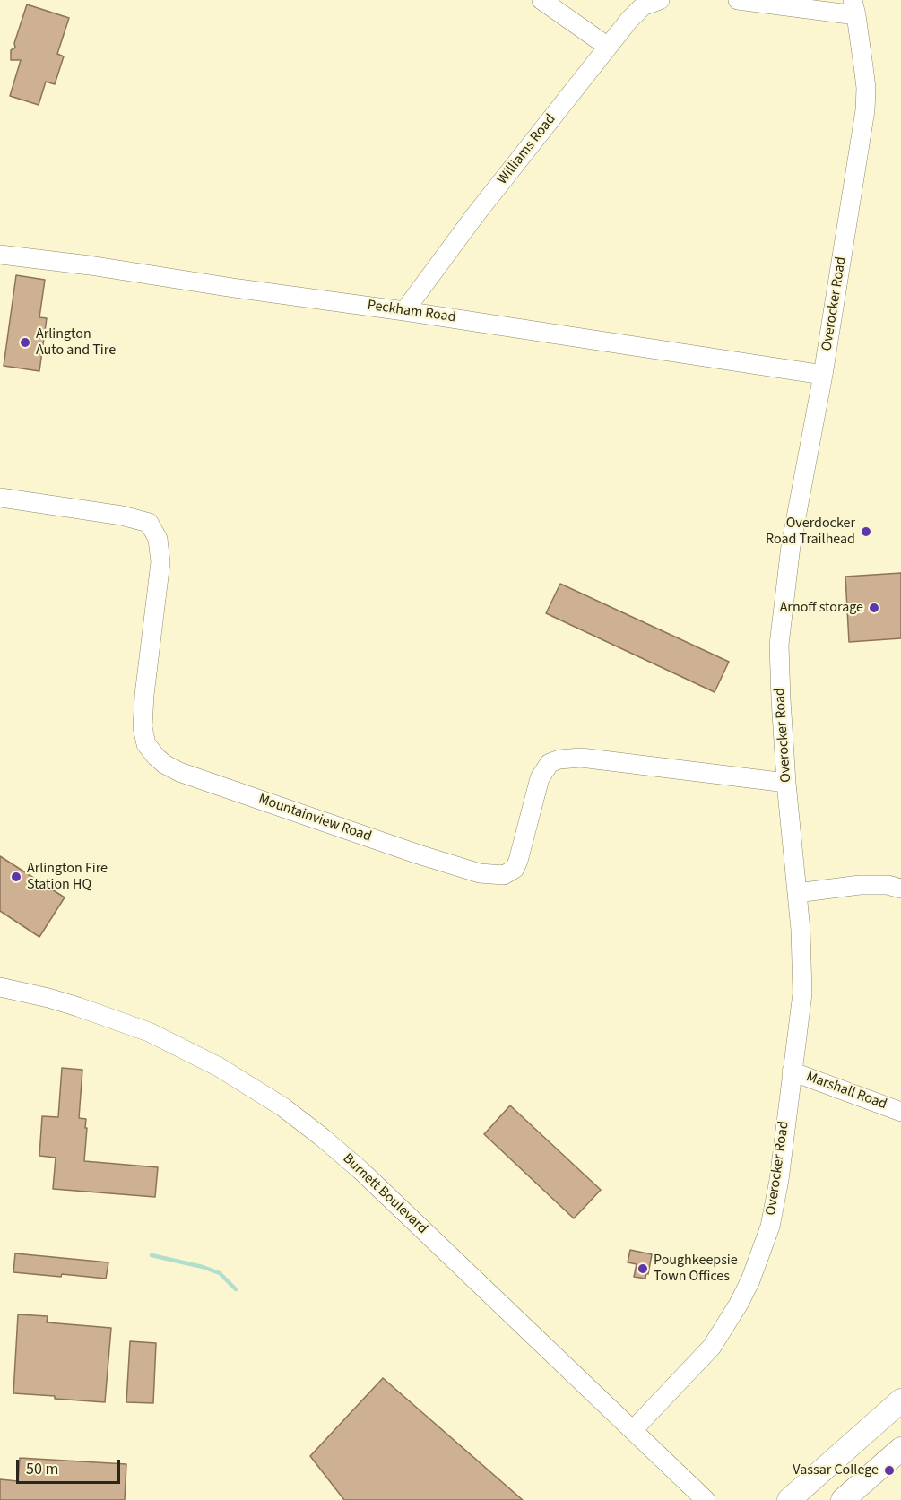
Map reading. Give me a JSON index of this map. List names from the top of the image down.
{
  "streets": {
    "street": [
      "Williams Road",
      "Overocker Road",
      "Peckham Road",
      "Mountainview Road",
      "Marshall Road",
      "Burnett Boulevard"
    ]
  },
  "crossings": [
    ["Williams Road", "Peckham Road"],
    ["Overocker Road", "Peckham Road"],
    ["Overocker Road", "Mountainview Road"],
    ["Overocker Road", "Marshall Road"],
    ["Overocker Road", "Burnett Boulevard"]
  ],
  "places": [
    "Arlington Auto and Tire",
    "Overdocker Road Trailhead",
    "Arnoff storage",
    "Arlington Fire Station HQ",
    "Poughkeepsie Town Offices",
    "Vassar College"
  ],
  "scale_bar": "50 m"
}
